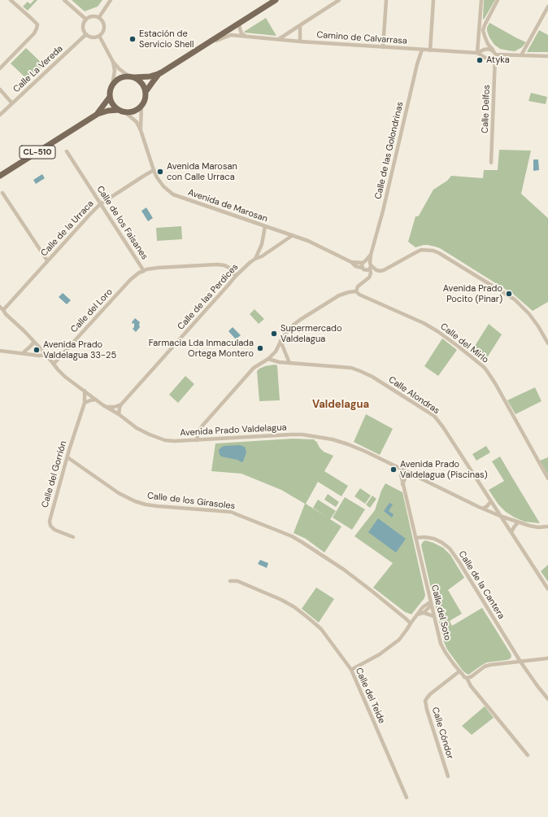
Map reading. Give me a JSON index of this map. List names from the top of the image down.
{
  "streets": {
    "main road": ["CL-510"],
    "street": [
      "Camino de Calvarrasa",
      "Calle La Vereda",
      "Calle Delfos",
      "Calle de las Golondrinas",
      "Avenida de Marosan",
      "Calle de los Faisanes",
      "Calle de la Urraca",
      "Calle de las Perdices",
      "Calle del Loro",
      "Calle del Mirlo",
      "Calle Alondras",
      "Avenida Prado Valdelagua",
      "Calle del Gorrión",
      "Calle de los Girasoles",
      "Calle de la Cantera",
      "Calle del Soto",
      "Calle del Teide",
      "Calle Cóndor"
    ]
  },
  "crossings": [
    ["Camino de Calvarrasa", "Calle Delfos"],
    ["Camino de Calvarrasa", "Calle de las Golondrinas"],
    ["CL-510", "Avenida de Marosan"],
    ["Avenida de Marosan", "Calle de la Urraca"],
    ["Avenida de Marosan", "Calle de las Perdices"],
    ["Calle de los Faisanes", "Calle de la Urraca"],
    ["Calle de los Faisanes", "Calle de las Perdices"],
    ["Calle de los Faisanes", "Calle del Loro"],
    ["Calle de la Urraca", "Avenida Prado Valdelagua"],
    ["Calle de las Perdices", "Avenida Prado Valdelagua"],
    ["Calle del Loro", "Avenida Prado Valdelagua"],
    ["Calle Alondras", "Avenida Prado Valdelagua"],
    ["Avenida Prado Valdelagua", "Calle del Gorrión"],
    ["Avenida Prado Valdelagua", "Calle del Soto"],
    ["Calle del Gorrión", "Calle de los Girasoles"],
    ["Calle de la Cantera", "Calle del Soto"],
    ["Calle del Soto", "Calle Cóndor"]
  ],
  "districts": ["Valdelagua"],
  "places": [
    "Estación de Servicio Shell",
    "Atyka",
    "Avenida Marosan con Calle Urraca",
    "Avenida Prado Pocito (Pinar)",
    "Supermercado Valdelagua",
    "Farmacia Lda Inmaculada Ortega Montero",
    "Avenida Prado Valdelagua 33-25",
    "Avenida Prado Valdelagua (Piscinas)"
  ]
}
